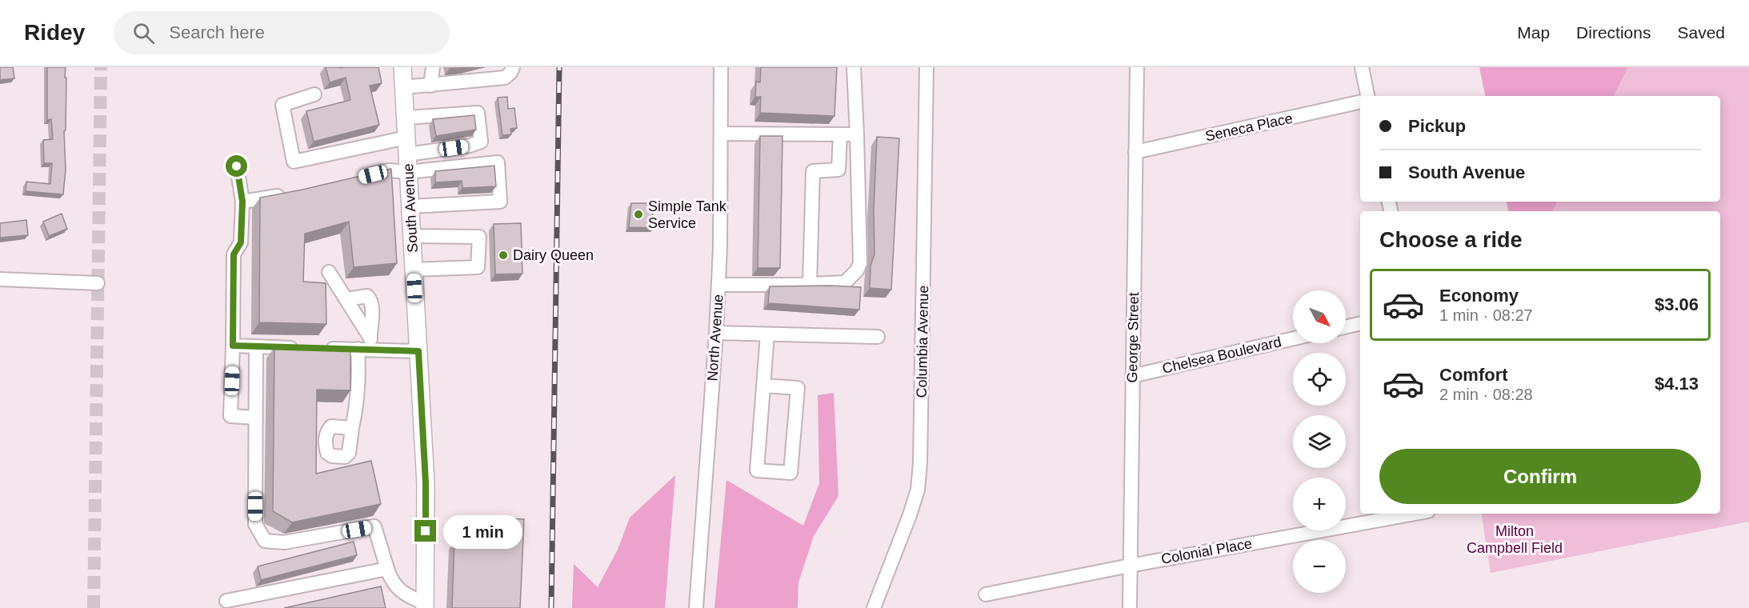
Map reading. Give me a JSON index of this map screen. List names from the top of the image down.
{
  "streets": {
    "main road": ["South Avenue"],
    "street": [
      "Seneca Place",
      "North Avenue",
      "George Street",
      "Columbia Avenue",
      "Chelsea Boulevard",
      "Colonial Place"
    ]
  },
  "crossings": [
    ["Seneca Place", "George Street"],
    ["George Street", "Chelsea Boulevard"],
    ["George Street", "Colonial Place"]
  ],
  "parks": ["Milton Campbell Field"],
  "places": ["Simple Tank Service", "Dairy Queen"],
  "north": "bottom right",
  "page": {
    "header": "Ridey",
    "search": "Search here",
    "nav": ["Map", "Directions", "Saved"],
    "banner": ["Pickup", "South Avenue"],
    "heading": "Choose a ride",
    "list": [
      {
        "name": "Economy",
        "note": "1 min · 08:27",
        "value": "$3.06"
      },
      {
        "name": "Comfort",
        "note": "2 min · 08:28",
        "value": "$4.13"
      }
    ],
    "map_buttons": ["+", "−"],
    "buttons": "Confirm",
    "bubble": "1 min"
  }
}
